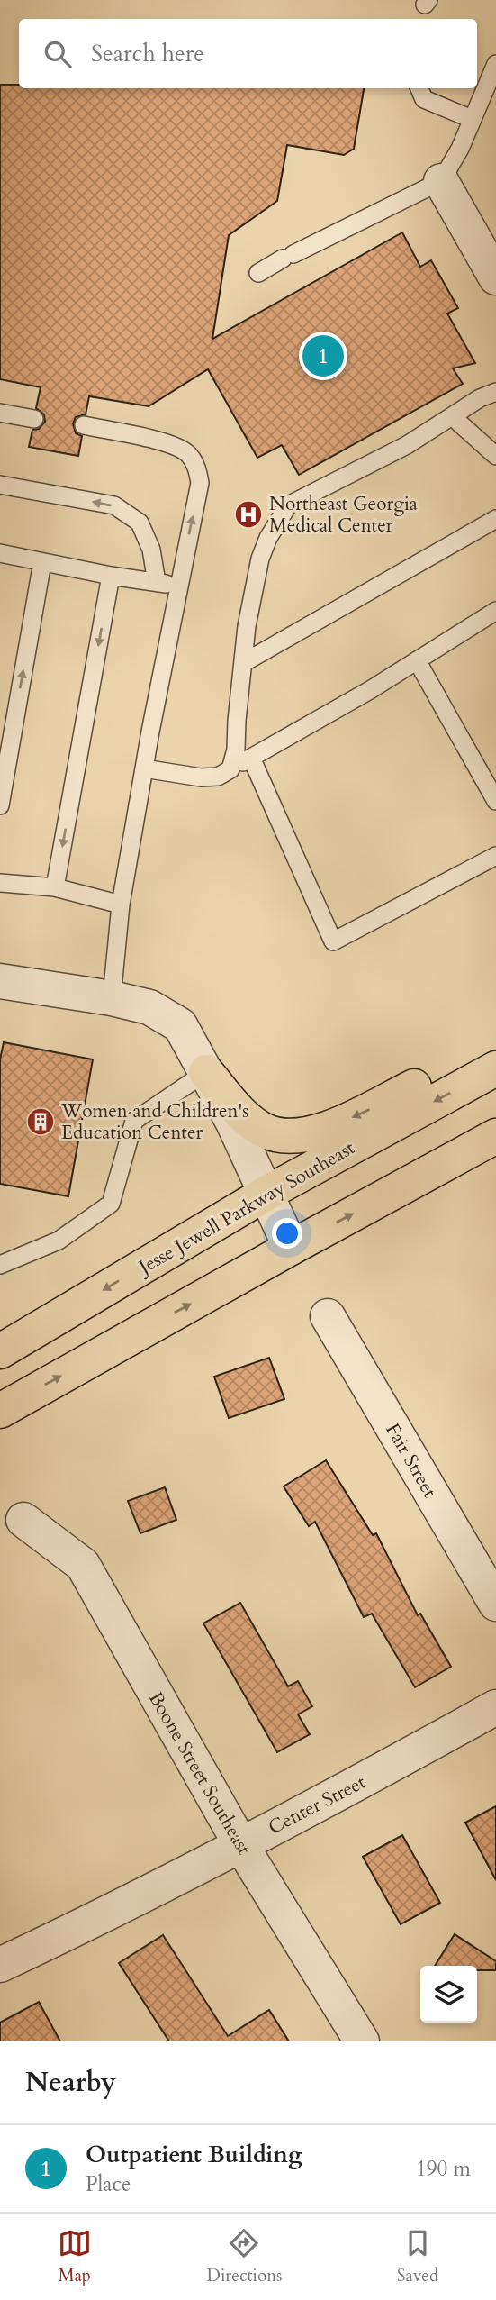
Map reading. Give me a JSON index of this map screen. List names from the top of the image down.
{
  "streets": {
    "main road": ["Jesse Jewell Parkway Southeast"],
    "street": ["Fair Street", "Boone Street Southeast", "Center Street"]
  },
  "crossings": [
    ["Boone Street Southeast", "Center Street"]
  ],
  "places": {
    "hospital": ["Northeast Georgia Medical Center"],
    "building": ["Women and Children's Education Center"]
  },
  "page": {
    "search": "Search here",
    "pins": "1",
    "heading": "Nearby",
    "list": [
      {
        "mark": "1",
        "name": "Outpatient Building",
        "note": "Place",
        "value": "190 m"
      }
    ],
    "nav": ["Map", "Directions", "Saved"]
  }
}
